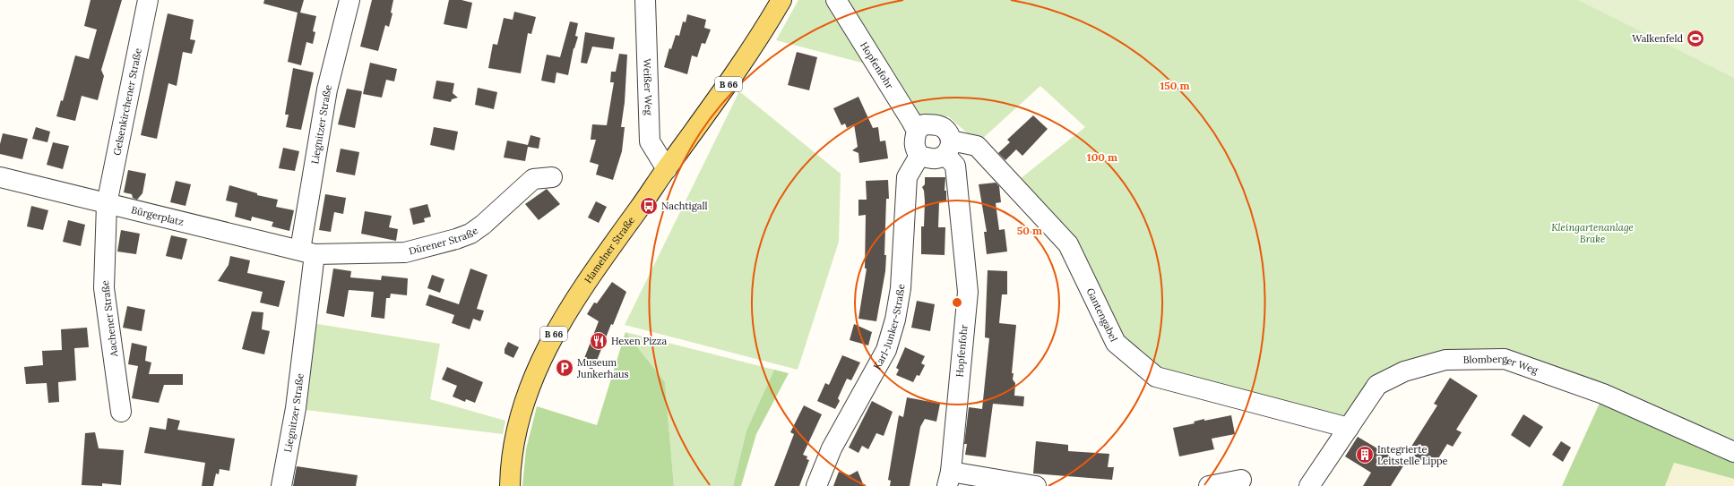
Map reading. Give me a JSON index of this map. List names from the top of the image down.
{
  "streets": {
    "main road": ["B 66", "Hamelner Straße"],
    "street": [
      "Hopfenfohr",
      "Weißer Weg",
      "Gelsenkirchener Straße",
      "Liegnitzer Straße",
      "Bürgerplatz",
      "Dürener Straße",
      "Gantengabel",
      "Aachener Straße",
      "Karl-Junker-Straße",
      "Blomberger Weg"
    ]
  },
  "crossings": [
    ["Hopfenfohr", "Gantengabel"],
    ["Hopfenfohr", "Karl-Junker-Straße"],
    ["Weißer Weg", "Hamelner Straße"],
    ["Gelsenkirchener Straße", "Bürgerplatz"],
    ["Gelsenkirchener Straße", "Aachener Straße"],
    ["Liegnitzer Straße", "Bürgerplatz"],
    ["Liegnitzer Straße", "Dürener Straße"],
    ["Bürgerplatz", "Dürener Straße"],
    ["Bürgerplatz", "Aachener Straße"],
    ["Gantengabel", "Karl-Junker-Straße"],
    ["Gantengabel", "Blomberger Weg"]
  ],
  "parks": ["Kleingartenanlage Brake"],
  "places": {
    "sports": ["Walkenfeld"],
    "bus stop": ["Nachtigall"],
    "restaurant": ["Hexen Pizza"],
    "parking": ["Museum Junkerhaus"],
    "building": ["Integrierte Leitstelle Lippe"]
  },
  "rings": ["150 m", "100 m", "50 m"]
}
